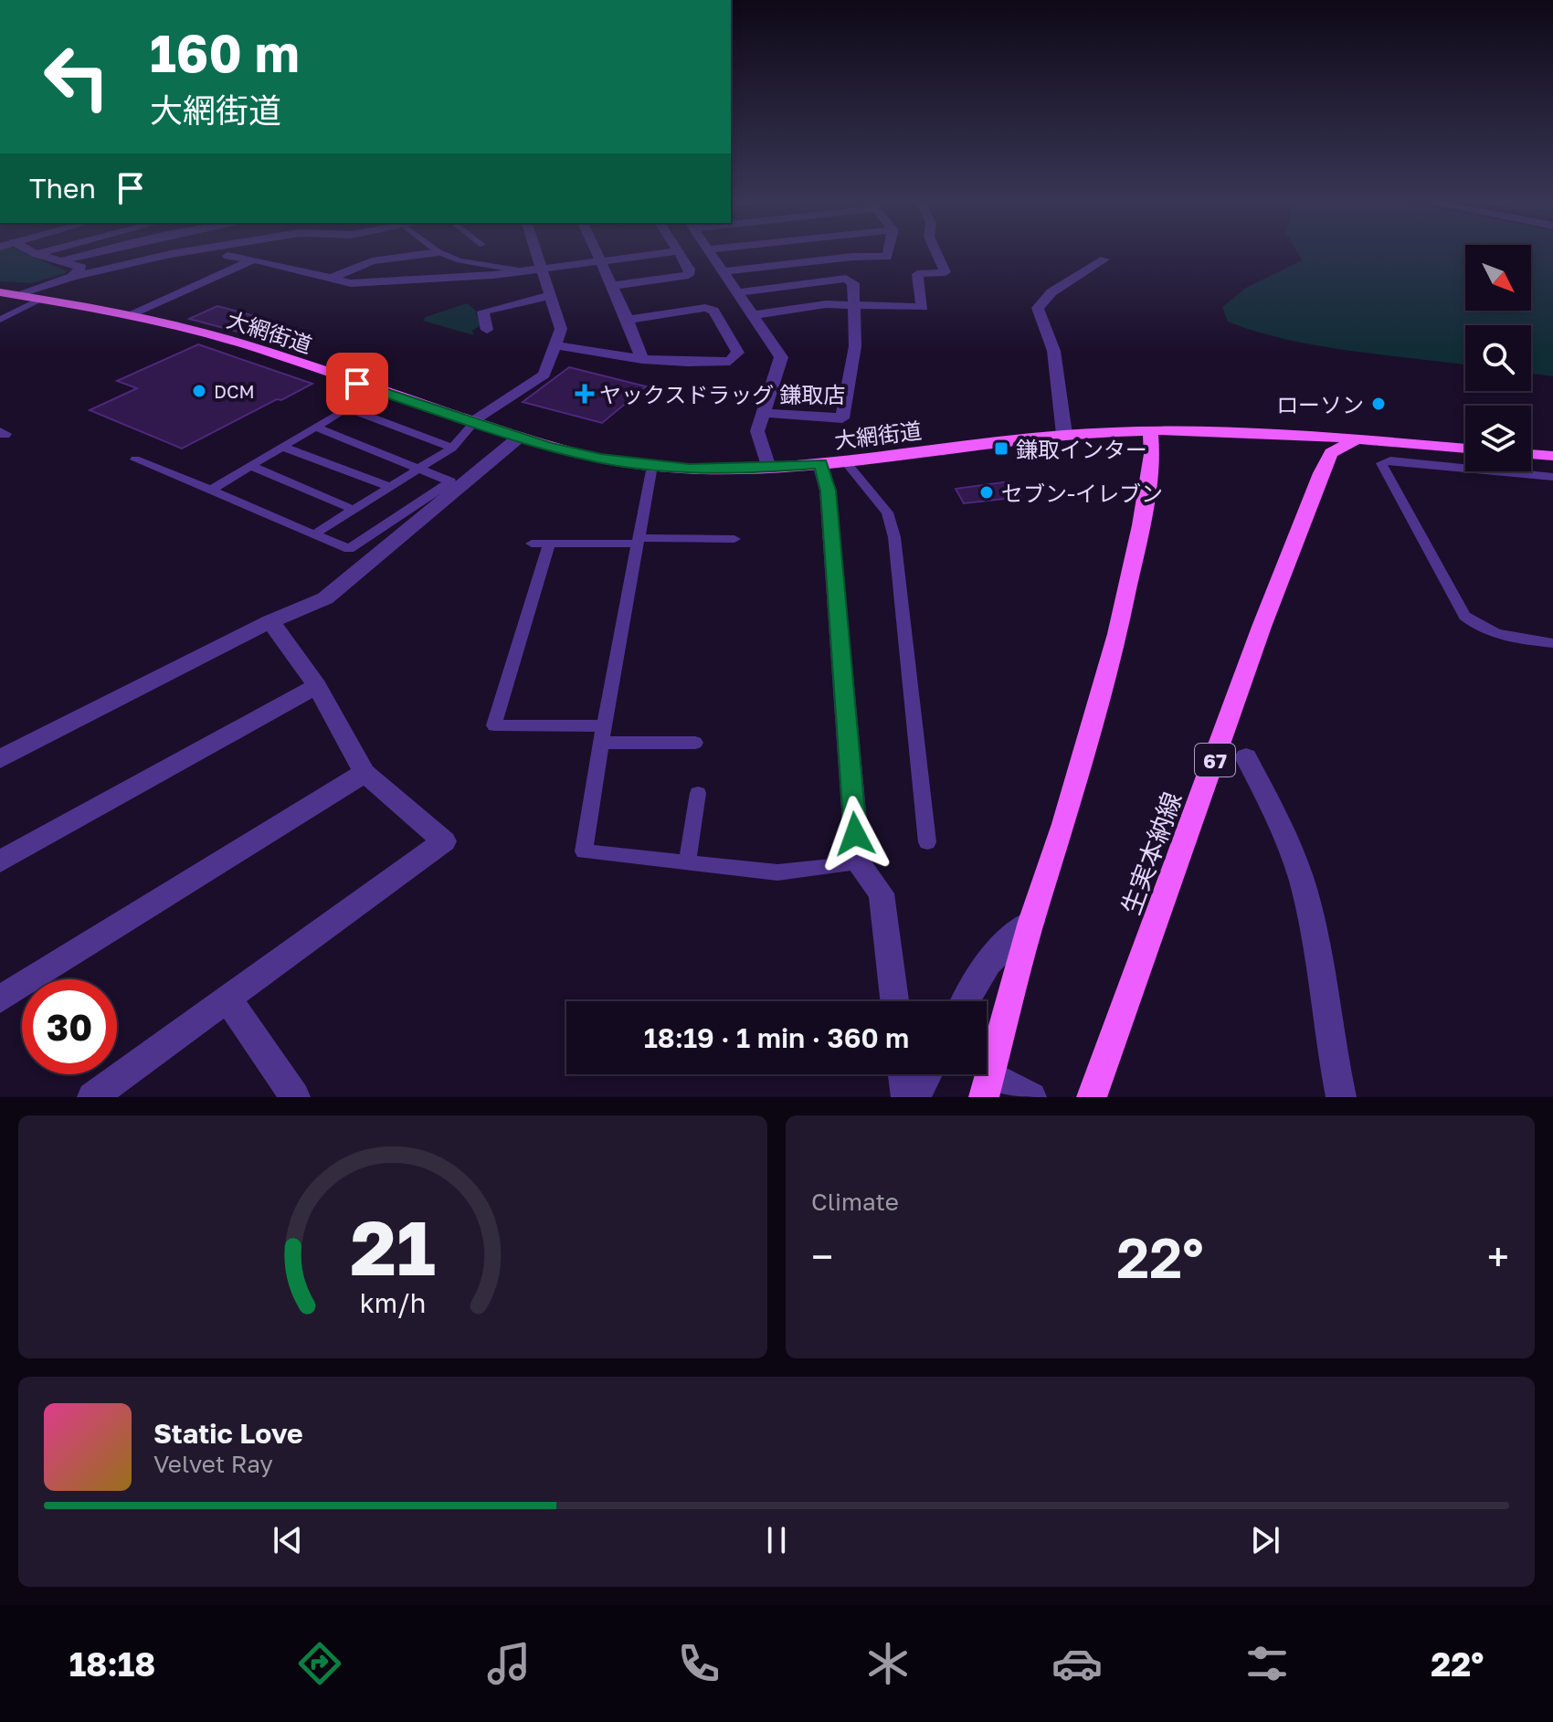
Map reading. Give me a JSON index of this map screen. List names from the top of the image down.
{
  "streets": {
    "main road": ["大網街道", "67", "生実本納線"]
  },
  "crossings": [
    ["大網街道", "生実本納線"]
  ],
  "places": {
    "other": ["DCM", "ローソン", "セブン-イレブン"],
    "health": ["ヤックスドラッグ 鎌取店"],
    "transit": ["鎌取インター"]
  },
  "north": "bottom right",
  "page": {
    "turn": ["160 m", "大網街道"],
    "then": "Then",
    "limit": "30",
    "trip": "18:19 · 1 min · 360 m",
    "tile": "Climate",
    "heat": ["−", "22°", "+"],
    "song": ["Static Love", "Velvet Ray"],
    "tabs": ["18:18", "22°"],
    "gauge": ["21", "km/h"]
  }
}
